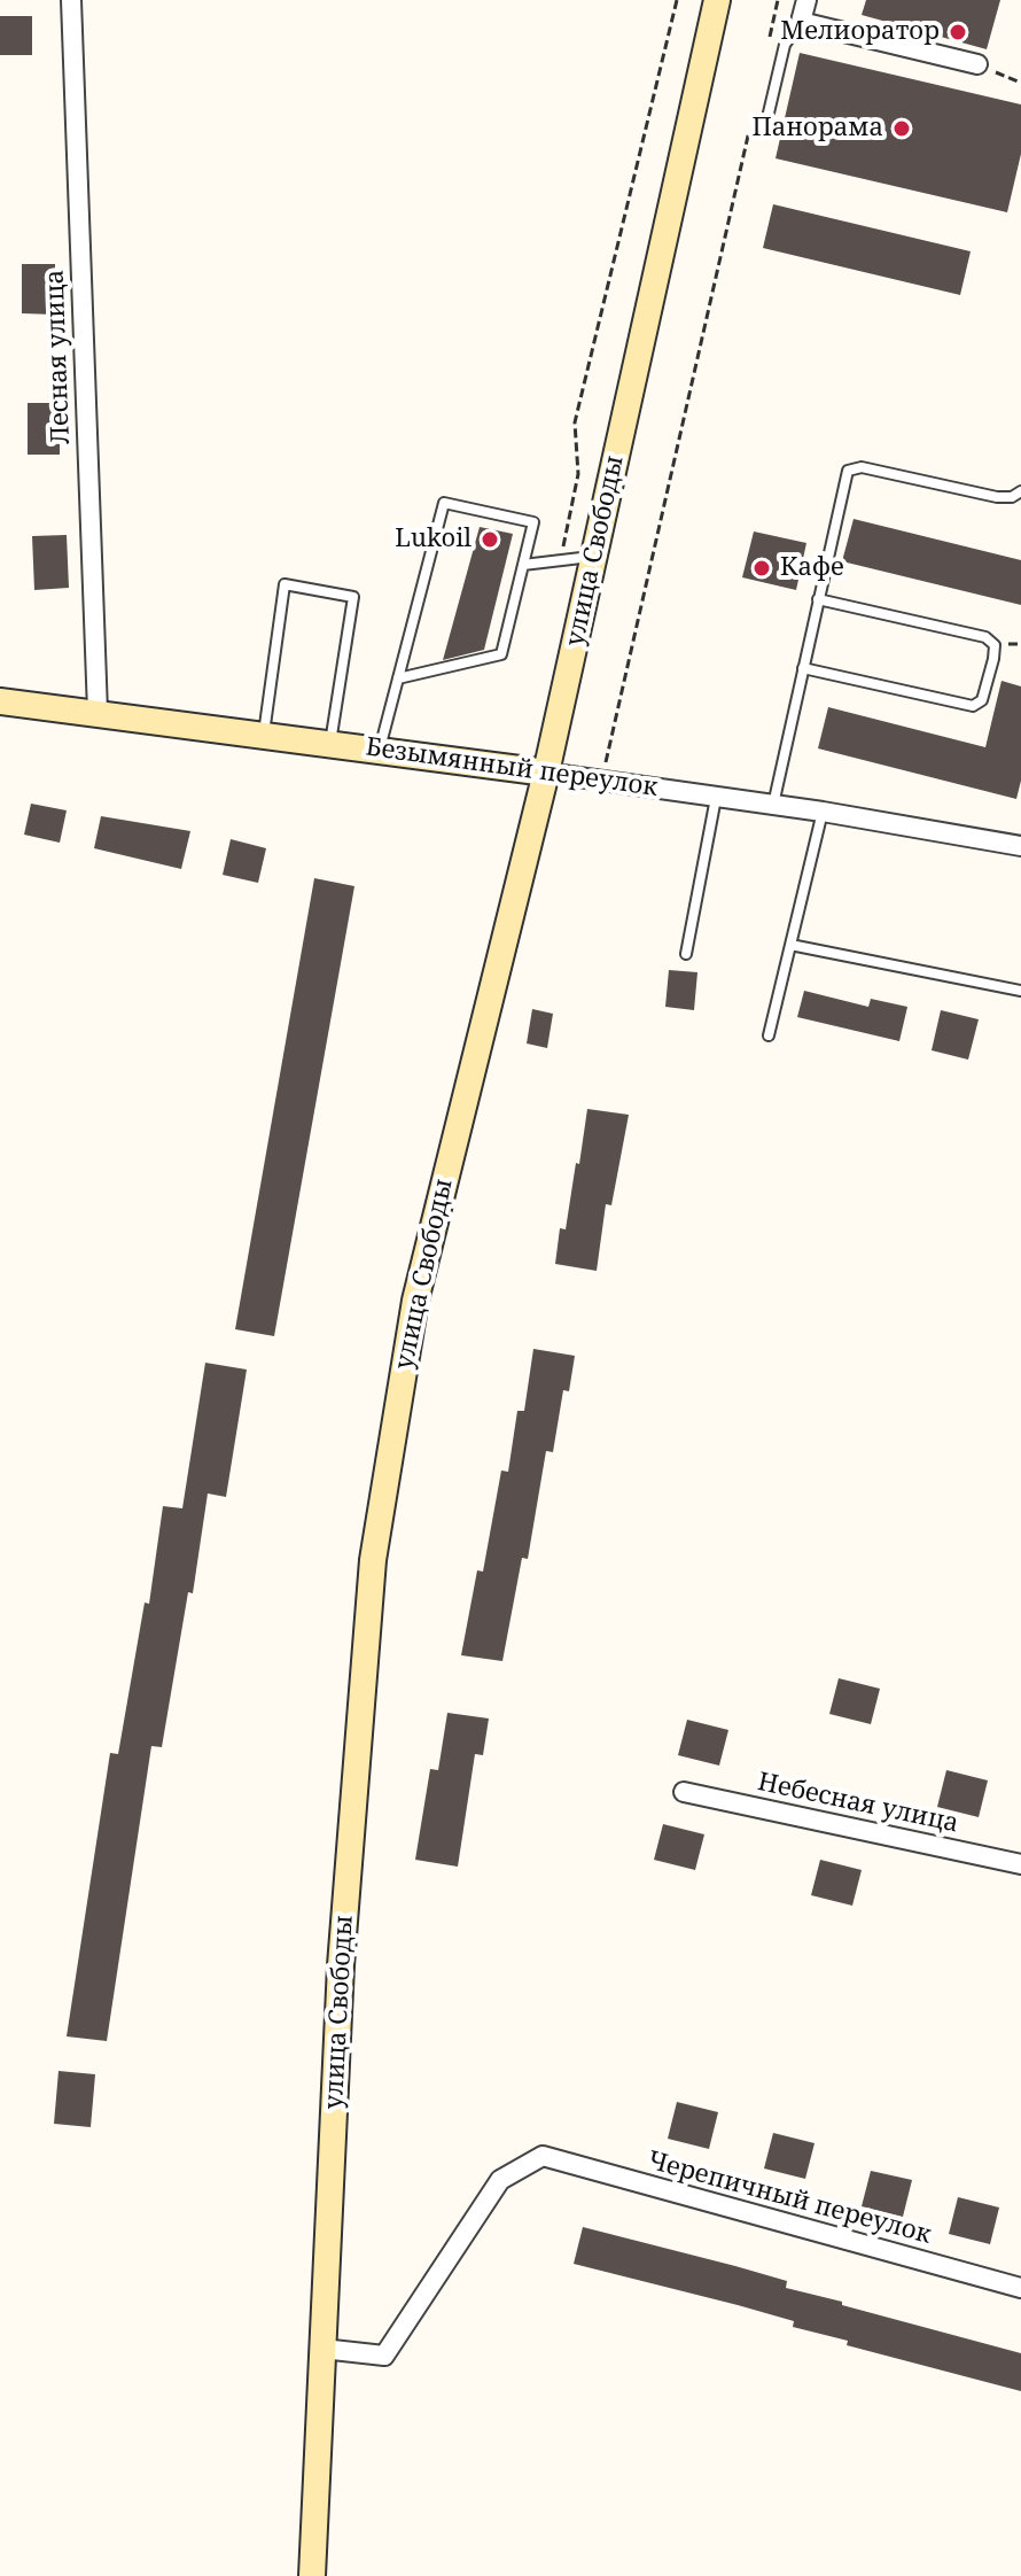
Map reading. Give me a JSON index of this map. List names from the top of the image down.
{
  "streets": {
    "main road": ["улица Свободы", "Безымянный переулок"],
    "street": ["Лесная улица", "Небесная улица", "Черепичный переулок"]
  },
  "crossings": [
    ["Лесная улица", "Безымянный переулок"],
    ["улица Свободы", "Безымянный переулок"],
    ["улица Свободы", "Черепичный переулок"]
  ],
  "places": [
    "Мелиоратор",
    "Панорама",
    "Lukoil",
    "Кафе"
  ]
}
